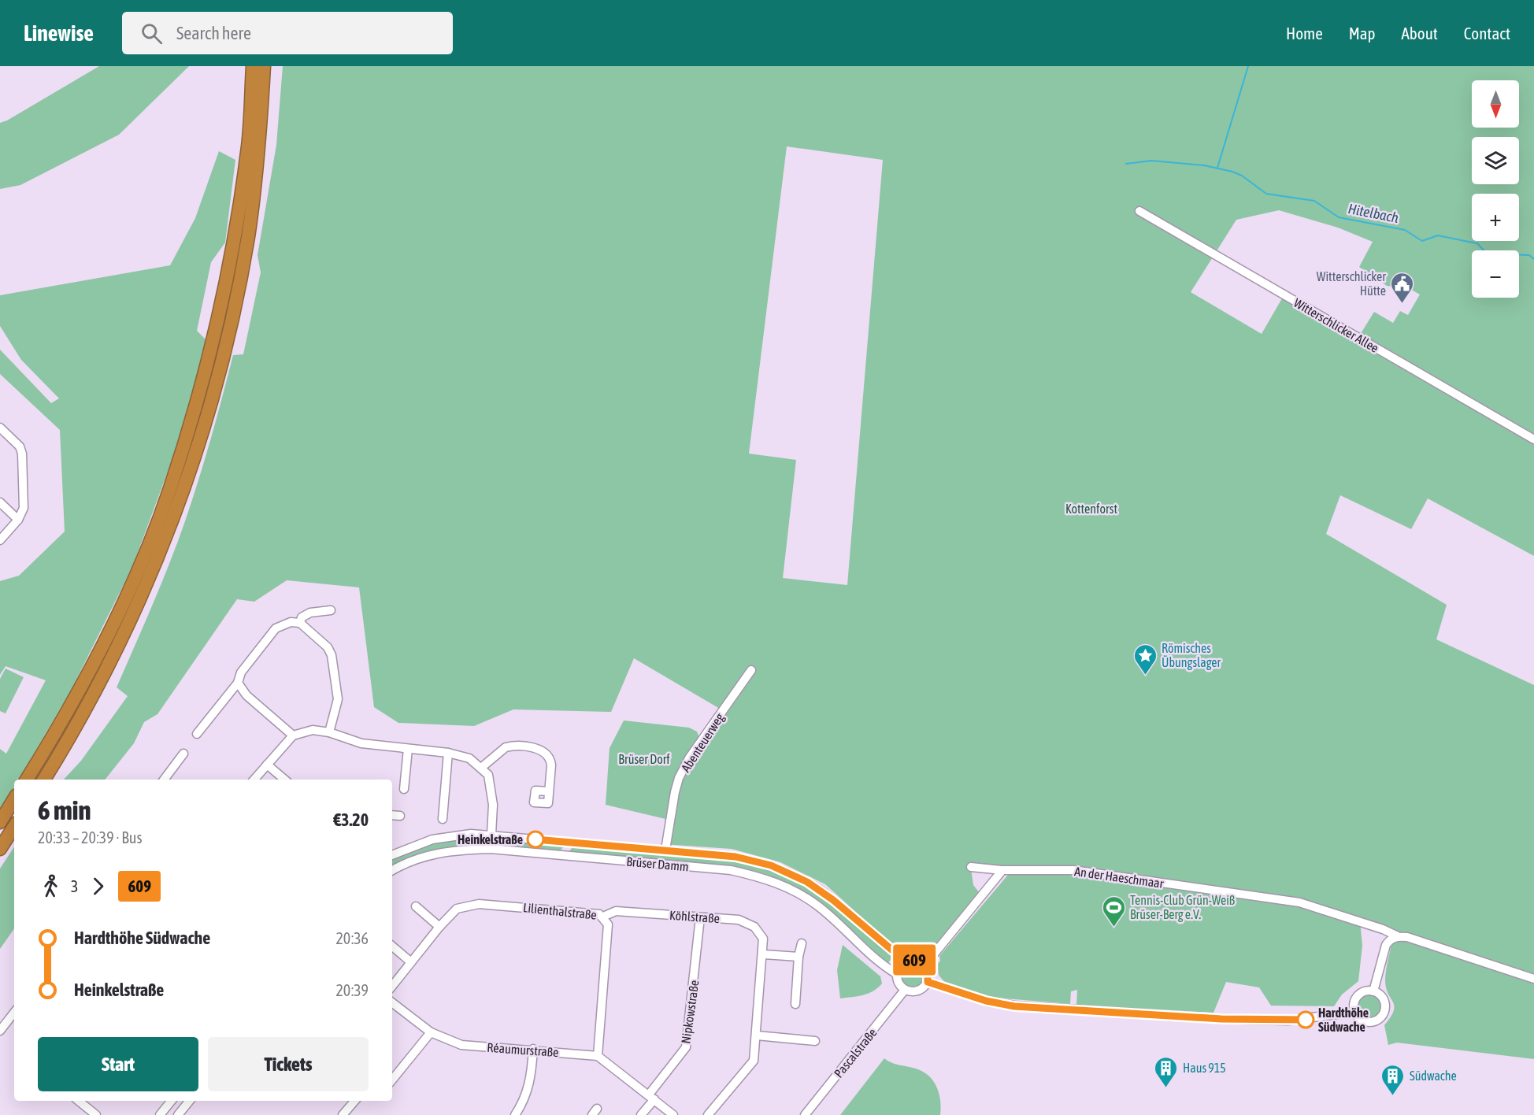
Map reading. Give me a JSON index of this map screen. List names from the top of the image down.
{
  "streets": {
    "street": [
      "Witterschlicker Allee",
      "Abenteuerweg",
      "Brüser Damm",
      "An der Haeschmaar",
      "Lilienthalstraße",
      "Köhlstraße",
      "Nipkowstraße",
      "Réaumurstraße",
      "Pascalstraße"
    ]
  },
  "crossings": [
    ["Abenteuerweg", "Brüser Damm"],
    ["Brüser Damm", "Pascalstraße"],
    ["Lilienthalstraße", "Köhlstraße"],
    ["Lilienthalstraße", "Réaumurstraße"],
    ["Köhlstraße", "Nipkowstraße"]
  ],
  "water": ["Hitelbach"],
  "parks": ["Kottenforst", "Brüser Dorf"],
  "places": {
    "public building": ["Witterschlicker Hütte"],
    "place": ["Römisches Übungslager"],
    "other": ["Heinkelstraße", "Hardthöhe Südwache"],
    "sports": ["Tennis-Club Grün-Weiß Brüser-Berg e.V."],
    "building": ["Haus 915", "Südwache"]
  },
  "lines": ["bus line 609"],
  "north": "bottom",
  "page": {
    "header": "Linewise",
    "search": "Search here",
    "nav": [
      "Home",
      "Map",
      "About",
      "Contact"
    ],
    "on_map": "609",
    "map_buttons": ["+", "−"],
    "heading": ["6 min", "20:33 – 20:39 · Bus", "€3.20"],
    "legs": ["3", "609"],
    "list": [
      {
        "name": "Hardthöhe Südwache",
        "value": "20:36"
      },
      {
        "name": "Heinkelstraße",
        "value": "20:39"
      }
    ],
    "buttons": ["Start", "Tickets"]
  }
}
